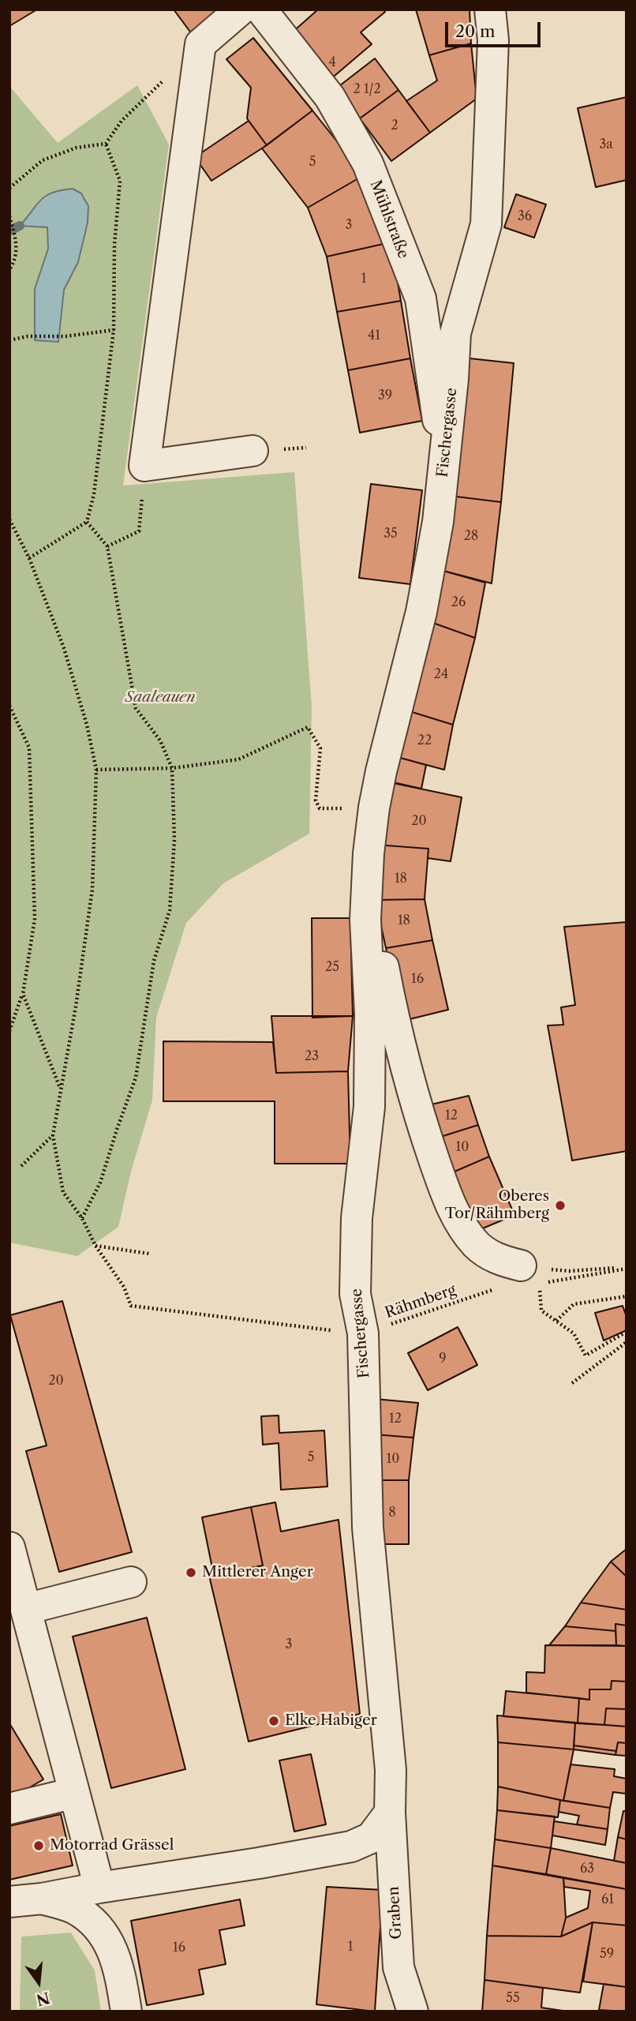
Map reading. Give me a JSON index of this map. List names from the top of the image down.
{
  "streets": {
    "street": ["Mühlstraße", "Fischergasse", "Graben"],
    "path": ["Rähmberg"]
  },
  "crossings": [
    ["Mühlstraße", "Fischergasse"],
    ["Fischergasse", "Rähmberg"],
    ["Fischergasse", "Graben"]
  ],
  "parks": ["Saaleauen"],
  "places": [
    "Oberes Tor/Rähmberg",
    "Mittlerer Anger",
    "Elke Habiger",
    "Motorrad Grässel"
  ],
  "house_numbers": [
    "4",
    "2 1/2",
    "2",
    "3a",
    "5",
    "36",
    "3",
    "1",
    "41",
    "39",
    "35",
    "28",
    "26",
    "24",
    "22",
    "20",
    "18",
    "18",
    "25",
    "16",
    "23",
    "12",
    "10",
    "9",
    "20",
    "12",
    "5",
    "10",
    "8",
    "3",
    "63",
    "61",
    "1",
    "16",
    "59",
    "55"
  ],
  "scale_bar": "20 m",
  "north": "bottom"
}
